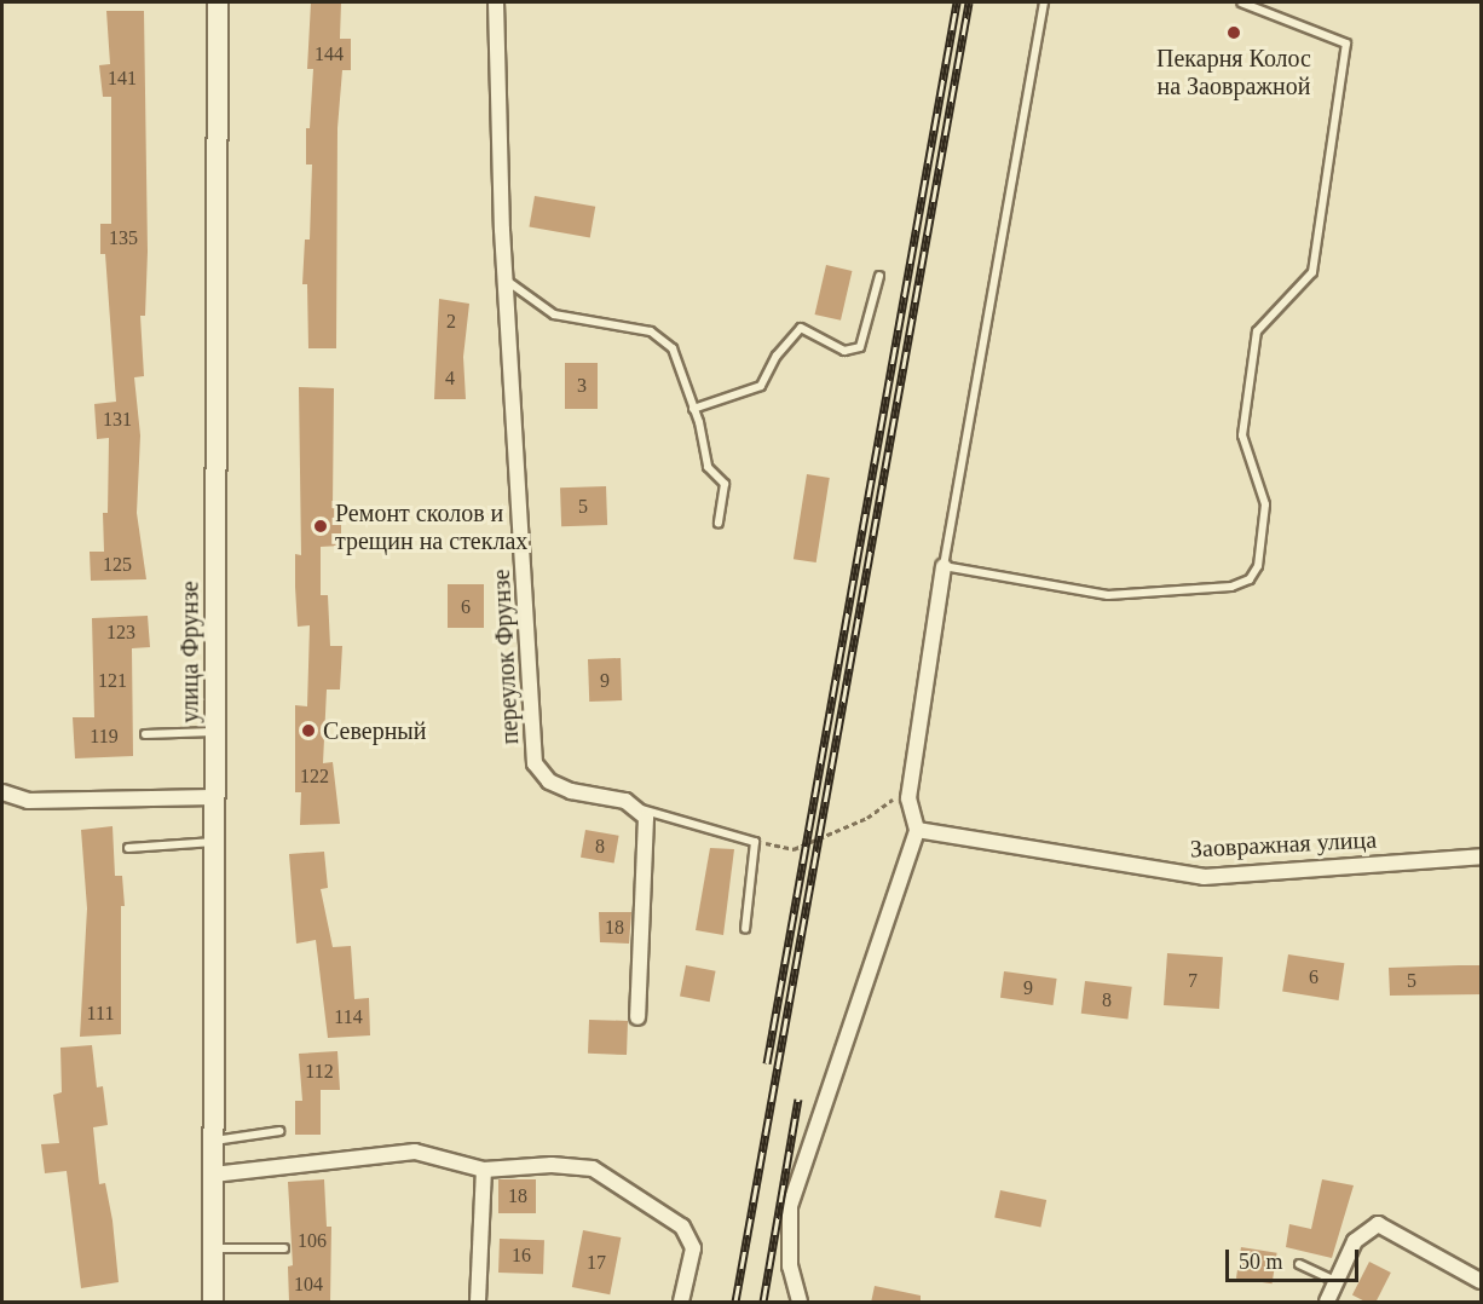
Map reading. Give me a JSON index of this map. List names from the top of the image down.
{
  "streets": {
    "street": ["улица Фрунзе", "переулок Фрунзе", "Заовражная улица"]
  },
  "places": ["Пекарня Колос на Заовражной", "Ремонт сколов и трещин на стеклах", "Северный"],
  "house_numbers": [
    "144",
    "141",
    "135",
    "2",
    "4",
    "3",
    "131",
    "5",
    "125",
    "6",
    "123",
    "121",
    "9",
    "119",
    "122",
    "8",
    "18",
    "6",
    "7",
    "5",
    "9",
    "8",
    "111",
    "114",
    "112",
    "18",
    "106",
    "16",
    "17",
    "104"
  ],
  "scale_bar": "50 m"
}
